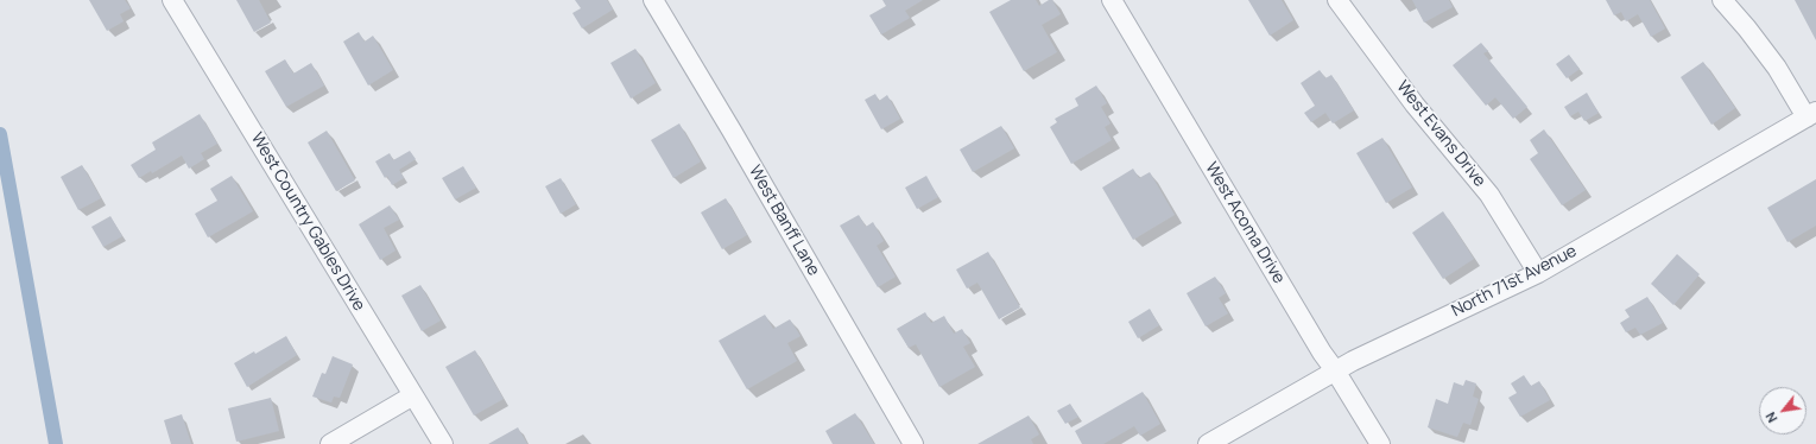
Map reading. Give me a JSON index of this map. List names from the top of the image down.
{
  "streets": {
    "street": [
      "West Evans Drive",
      "West Banff Lane",
      "West Country Gables Drive",
      "West Acoma Drive",
      "North 71st Avenue"
    ]
  },
  "crossings": [
    ["West Evans Drive", "North 71st Avenue"],
    ["West Acoma Drive", "North 71st Avenue"]
  ],
  "north": "bottom left"
}
